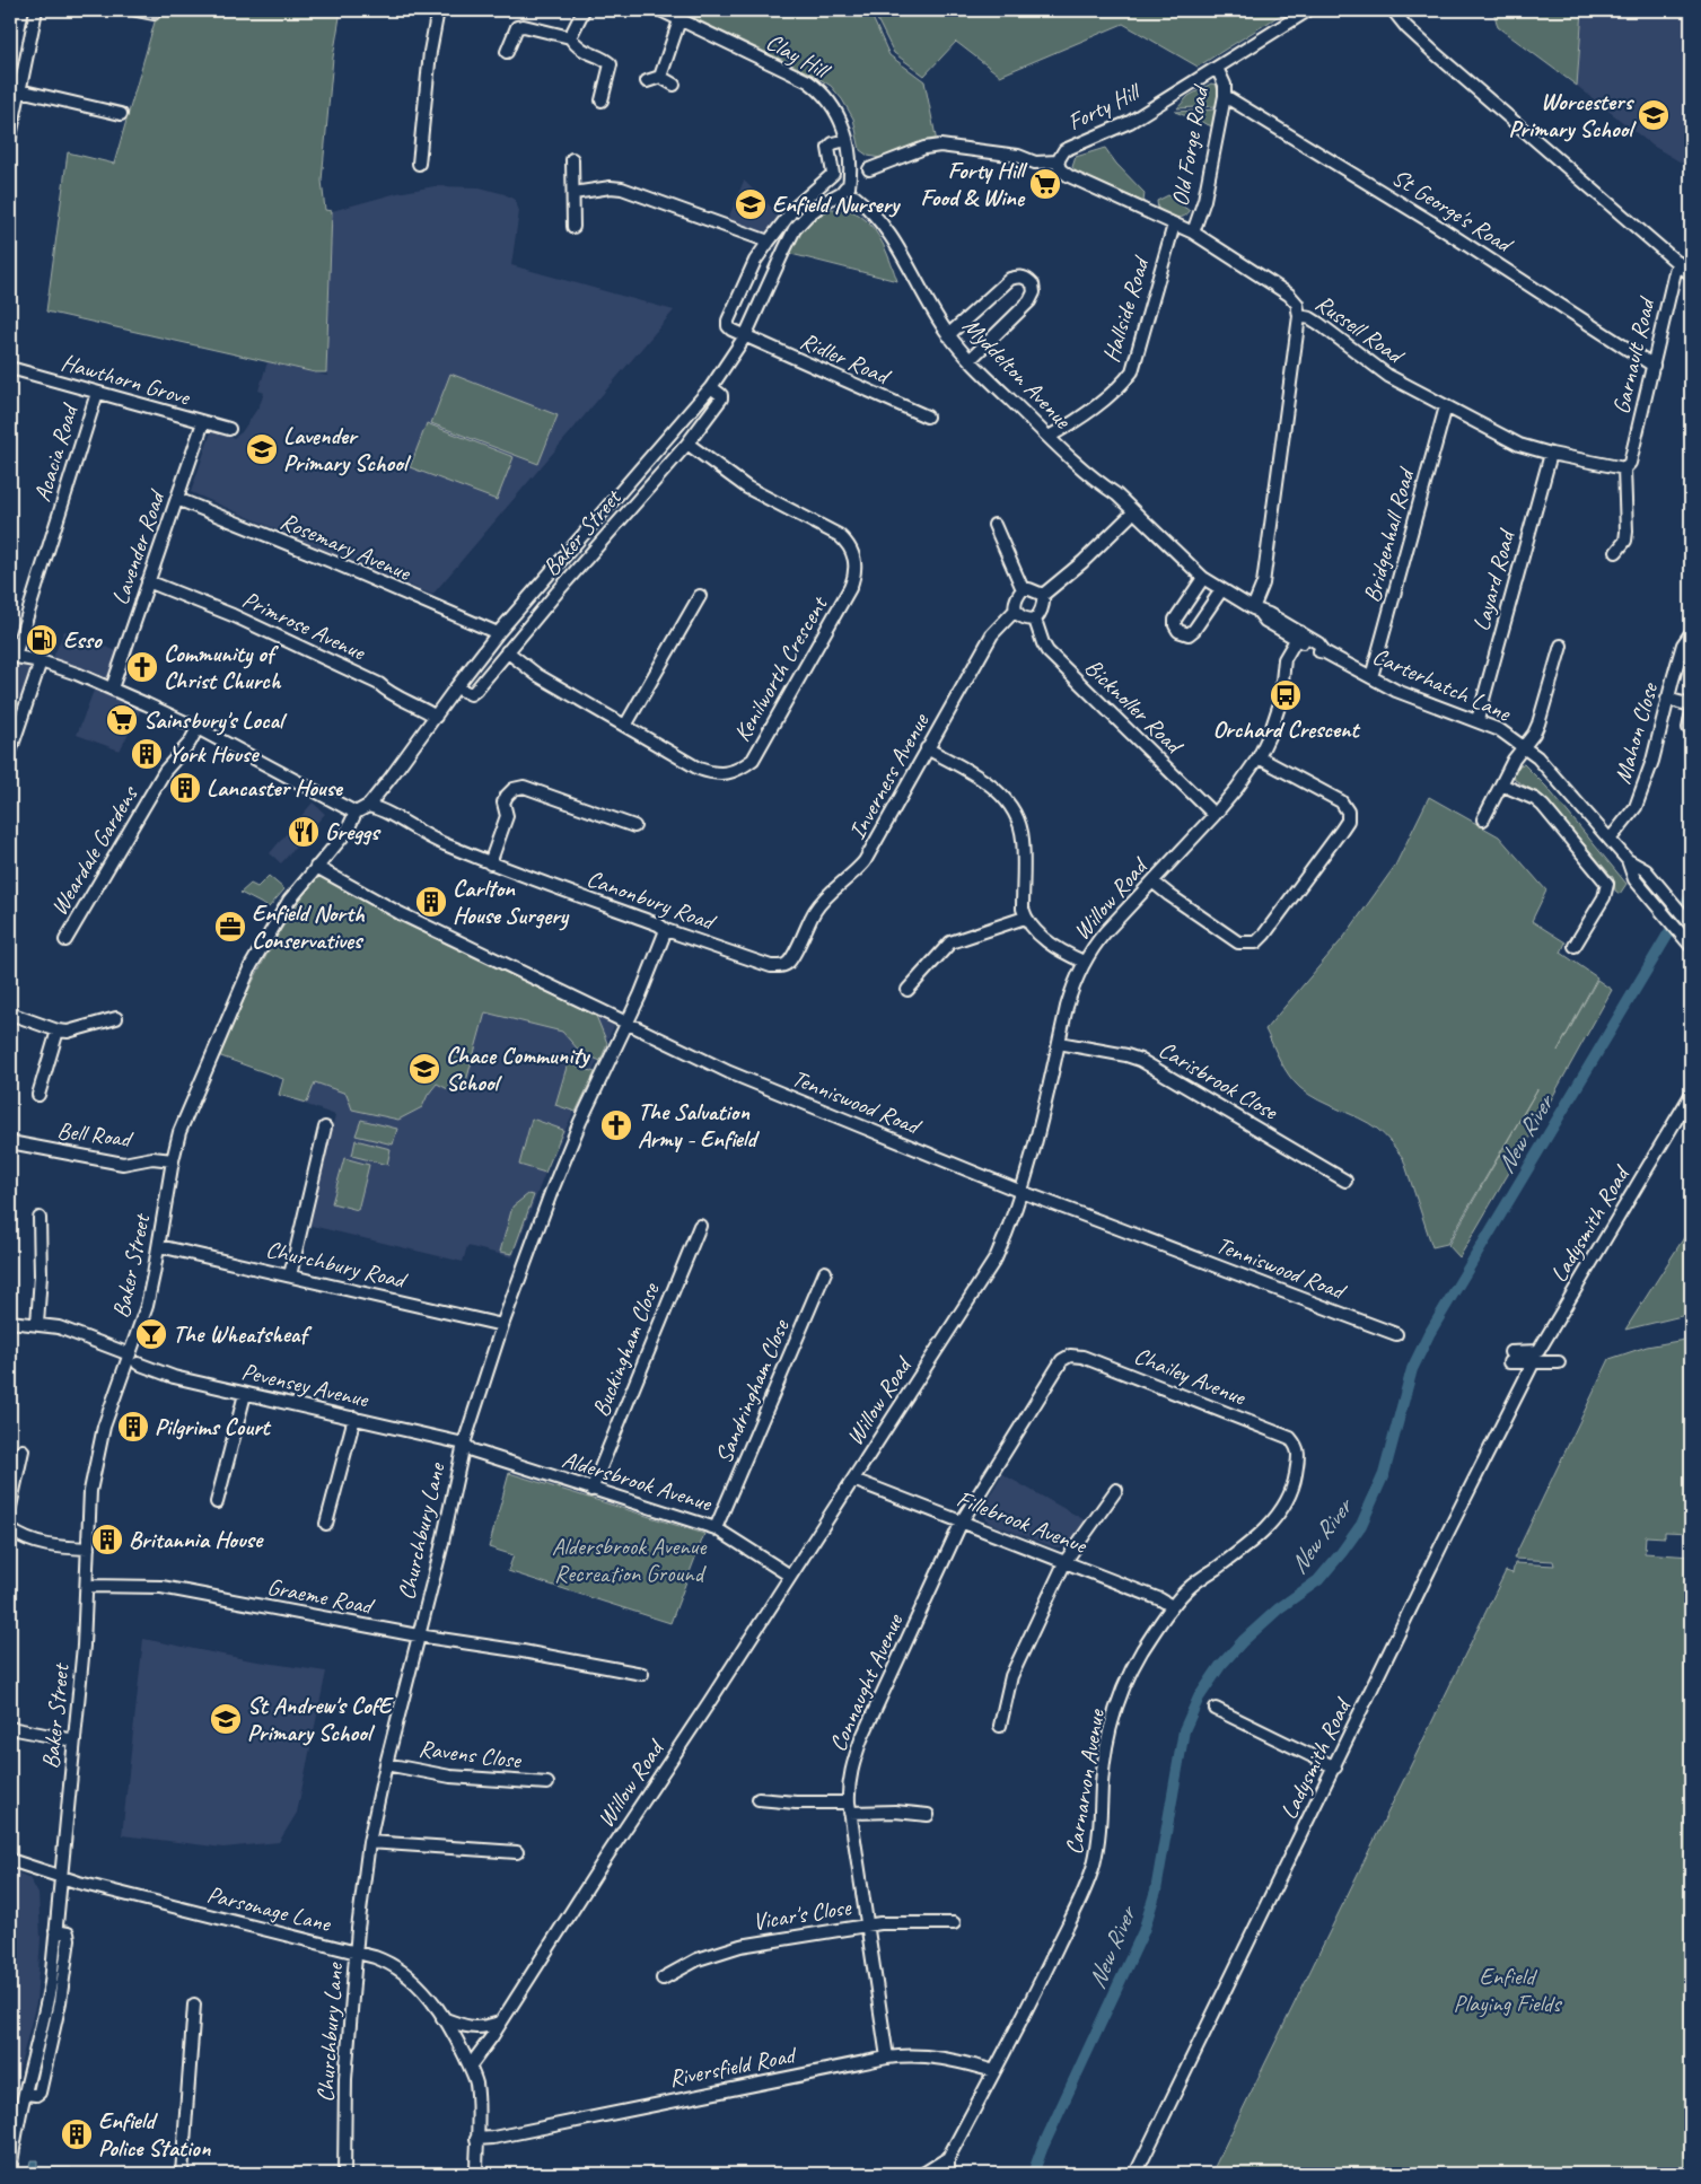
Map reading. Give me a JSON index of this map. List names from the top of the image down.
{
  "streets": {
    "street": [
      "Clay Hill",
      "Forty Hill",
      "Old Forge Road",
      "St George's Road",
      "Hallside Road",
      "Russell Road",
      "Garnault Road",
      "Ridler Road",
      "Myddelton Avenue",
      "Hawthorn Grove",
      "Acacia Road",
      "Baker Street",
      "Bridgenhall Road",
      "Rosemary Avenue",
      "Lavender Road",
      "Layard Road",
      "Primrose Avenue",
      "Kenilworth Crescent",
      "Carterhatch Lane",
      "Bicknoller Road",
      "Mahon Close",
      "Inverness Avenue",
      "Weardale Gardens",
      "Canonbury Road",
      "Willow Road",
      "Carisbrook Close",
      "Tenniswood Road",
      "Bell Road",
      "Ladysmith Road",
      "Churchbury Road",
      "Buckingham Close",
      "Chailey Avenue",
      "Pevensey Avenue",
      "Sandringham Close",
      "Aldersbrook Avenue",
      "Fillebrook Avenue",
      "Churchbury Lane",
      "Graeme Road",
      "Connaught Avenue",
      "Ravens Close",
      "Carnarvon Avenue",
      "Parsonage Lane",
      "Vicar's Close",
      "Riversfield Road"
    ]
  },
  "crossings": [
    ["Clay Hill", "Myddelton Avenue"],
    ["Clay Hill", "Baker Street"],
    ["Forty Hill", "Old Forge Road"],
    ["Forty Hill", "Russell Road"],
    ["Old Forge Road", "St George's Road"],
    ["Old Forge Road", "Russell Road"],
    ["St George's Road", "Garnault Road"],
    ["Hallside Road", "Russell Road"],
    ["Hallside Road", "Myddelton Avenue"],
    ["Russell Road", "Garnault Road"],
    ["Russell Road", "Bridgenhall Road"],
    ["Russell Road", "Layard Road"],
    ["Ridler Road", "Baker Street"],
    ["Myddelton Avenue", "Baker Street"],
    ["Myddelton Avenue", "Carterhatch Lane"],
    ["Hawthorn Grove", "Acacia Road"],
    ["Hawthorn Grove", "Lavender Road"],
    ["Baker Street", "Rosemary Avenue"],
    ["Baker Street", "Primrose Avenue"],
    ["Baker Street", "Kenilworth Crescent"],
    ["Baker Street", "Canonbury Road"],
    ["Baker Street", "Tenniswood Road"],
    ["Baker Street", "Bell Road"],
    ["Baker Street", "Churchbury Road"],
    ["Baker Street", "Pevensey Avenue"],
    ["Baker Street", "Graeme Road"],
    ["Baker Street", "Parsonage Lane"],
    ["Bridgenhall Road", "Carterhatch Lane"],
    ["Rosemary Avenue", "Lavender Road"],
    ["Lavender Road", "Primrose Avenue"],
    ["Layard Road", "Carterhatch Lane"],
    ["Carterhatch Lane", "Mahon Close"],
    ["Carterhatch Lane", "Willow Road"],
    ["Bicknoller Road", "Inverness Avenue"],
    ["Bicknoller Road", "Willow Road"],
    ["Inverness Avenue", "Canonbury Road"],
    ["Canonbury Road", "Churchbury Lane"],
    ["Willow Road", "Carisbrook Close"],
    ["Willow Road", "Tenniswood Road"],
    ["Willow Road", "Aldersbrook Avenue"],
    ["Willow Road", "Fillebrook Avenue"],
    ["Willow Road", "Parsonage Lane"],
    ["Tenniswood Road", "Churchbury Lane"],
    ["Churchbury Road", "Churchbury Lane"],
    ["Buckingham Close", "Aldersbrook Avenue"],
    ["Chailey Avenue", "Connaught Avenue"],
    ["Chailey Avenue", "Carnarvon Avenue"],
    ["Pevensey Avenue", "Aldersbrook Avenue"],
    ["Pevensey Avenue", "Churchbury Lane"],
    ["Sandringham Close", "Aldersbrook Avenue"],
    ["Aldersbrook Avenue", "Churchbury Lane"],
    ["Fillebrook Avenue", "Connaught Avenue"],
    ["Fillebrook Avenue", "Carnarvon Avenue"],
    ["Churchbury Lane", "Graeme Road"],
    ["Churchbury Lane", "Ravens Close"],
    ["Churchbury Lane", "Parsonage Lane"],
    ["Connaught Avenue", "Vicar's Close"],
    ["Connaught Avenue", "Riversfield Road"],
    ["Carnarvon Avenue", "Riversfield Road"]
  ],
  "water": ["New River"],
  "parks": ["Aldersbrook Avenue Recreation Ground", "Enfield Playing Fields"],
  "places": {
    "school or university": [
      "Worcesters Primary School",
      "Enfield Nursery",
      "Lavender Primary School",
      "Chace Community School",
      "St Andrew's CofE Primary School"
    ],
    "supermarket": ["Forty Hill Food & Wine", "Sainsbury's Local"],
    "fuel station": ["Esso"],
    "church": ["Community of Christ Church", "The Salvation Army - Enfield"],
    "bus stop": ["Orchard Crescent"],
    "building": [
      "York House",
      "Lancaster House",
      "Carlton House Surgery",
      "Pilgrims Court",
      "Britannia House",
      "Enfield Police Station"
    ],
    "restaurant": ["Greggs"],
    "office": ["Enfield North Conservatives"],
    "bar": ["The Wheatsheaf"]
  }
}
